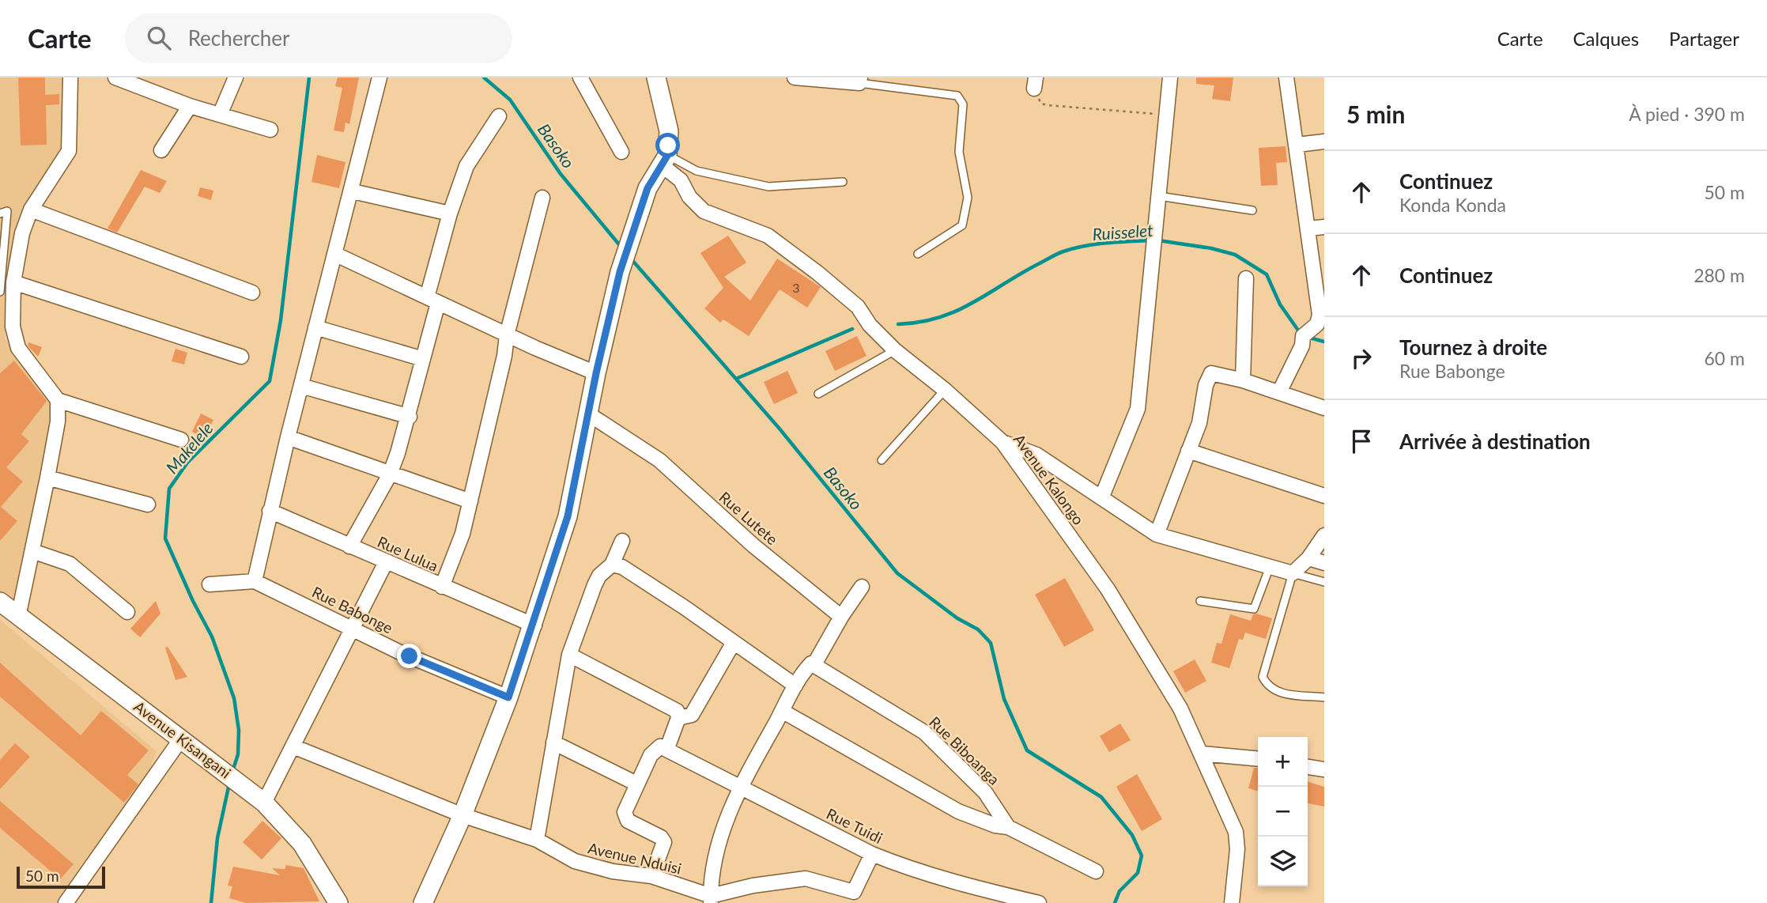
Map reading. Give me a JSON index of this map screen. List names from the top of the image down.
{
  "streets": {
    "street": [
      "Avenue Kalongo",
      "Rue Lutete",
      "Rue Lulua",
      "Rue Babonge",
      "Avenue Kisangani",
      "Rue Biboanga",
      "Rue Tuidi",
      "Avenue Nduisi"
    ]
  },
  "water": ["Basoko", "Ruisselet", "Makelele"],
  "house_numbers": ["3"],
  "scale_bar": "50 m",
  "page": {
    "header": "Carte",
    "search": "Rechercher",
    "nav": ["Carte", "Calques", "Partager"],
    "heading": ["5 min", "À pied · 390 m"],
    "list": [
      ["Continuez", "Konda Konda", "50 m"],
      ["Continuez", "280 m"],
      ["Tournez à droite", "Rue Babonge", "60 m"],
      "Arrivée à destination"
    ],
    "map_buttons": ["+", "−"],
    "scale": "50 m"
  }
}
